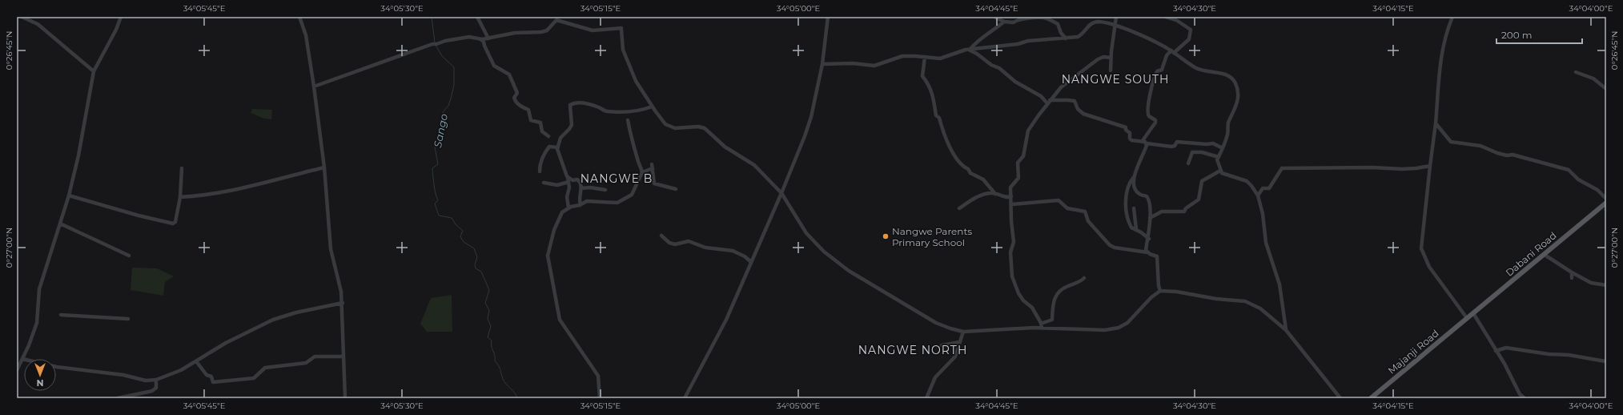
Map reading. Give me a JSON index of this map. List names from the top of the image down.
{
  "streets": {
    "main road": ["Dabani Road", "Majanji Road"]
  },
  "crossings": [
    ["Dabani Road", "Majanji Road"]
  ],
  "districts": ["NANGWE SOUTH", "NANGWE B", "NANGWE NORTH"],
  "water": ["Sango"],
  "places": ["Nangwe Parents Primary School"],
  "scale_bar": "200 m",
  "north": "bottom",
  "coordinates": [
    "34°05'45\"E",
    "34°05'30\"E",
    "34°05'15\"E",
    "34°05'00\"E",
    "34°04'45\"E",
    "34°04'30\"E",
    "34°04'15\"E",
    "34°04'00\"E",
    "0°26'45\"N",
    "0°27'00\"N"
  ]
}
